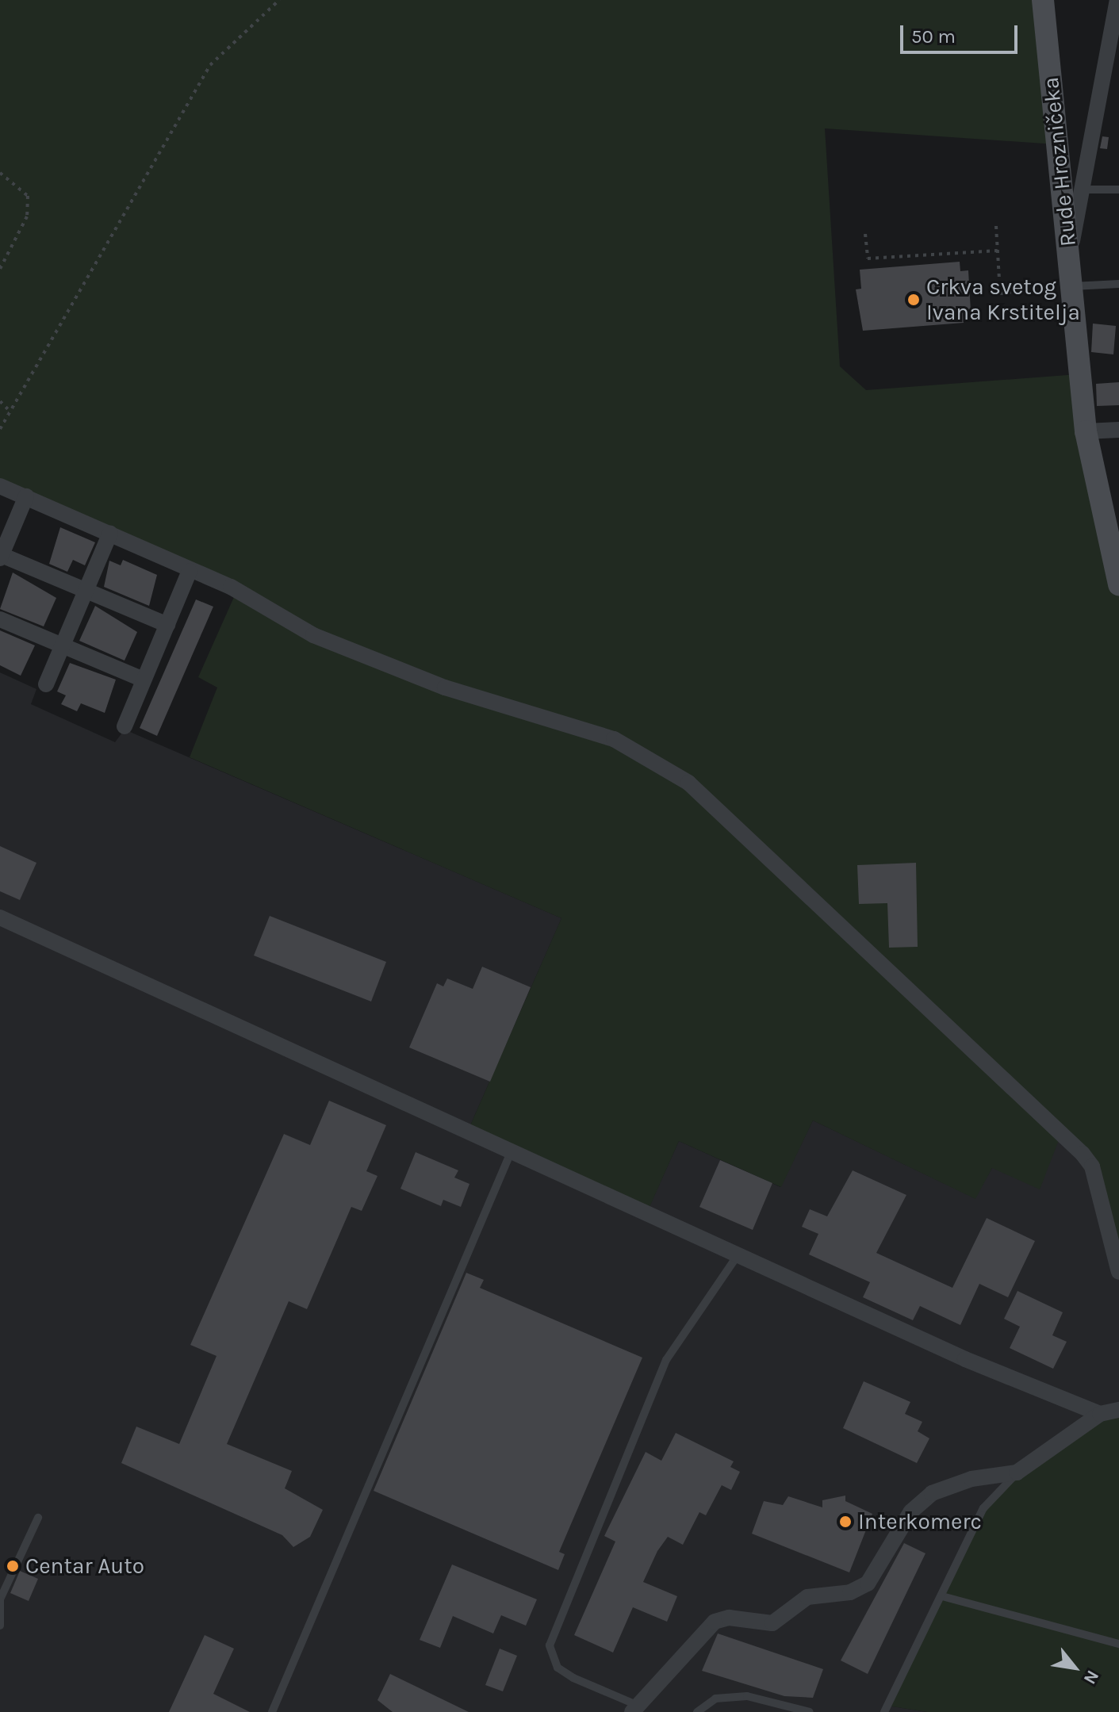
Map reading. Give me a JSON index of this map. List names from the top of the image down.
{
  "streets": {
    "street": ["Rude Hrozničeka"]
  },
  "places": ["Crkva svetog Ivana Krstitelja", "Interkomerc", "Centar Auto"],
  "scale_bar": "50 m",
  "north": "bottom right"
}
